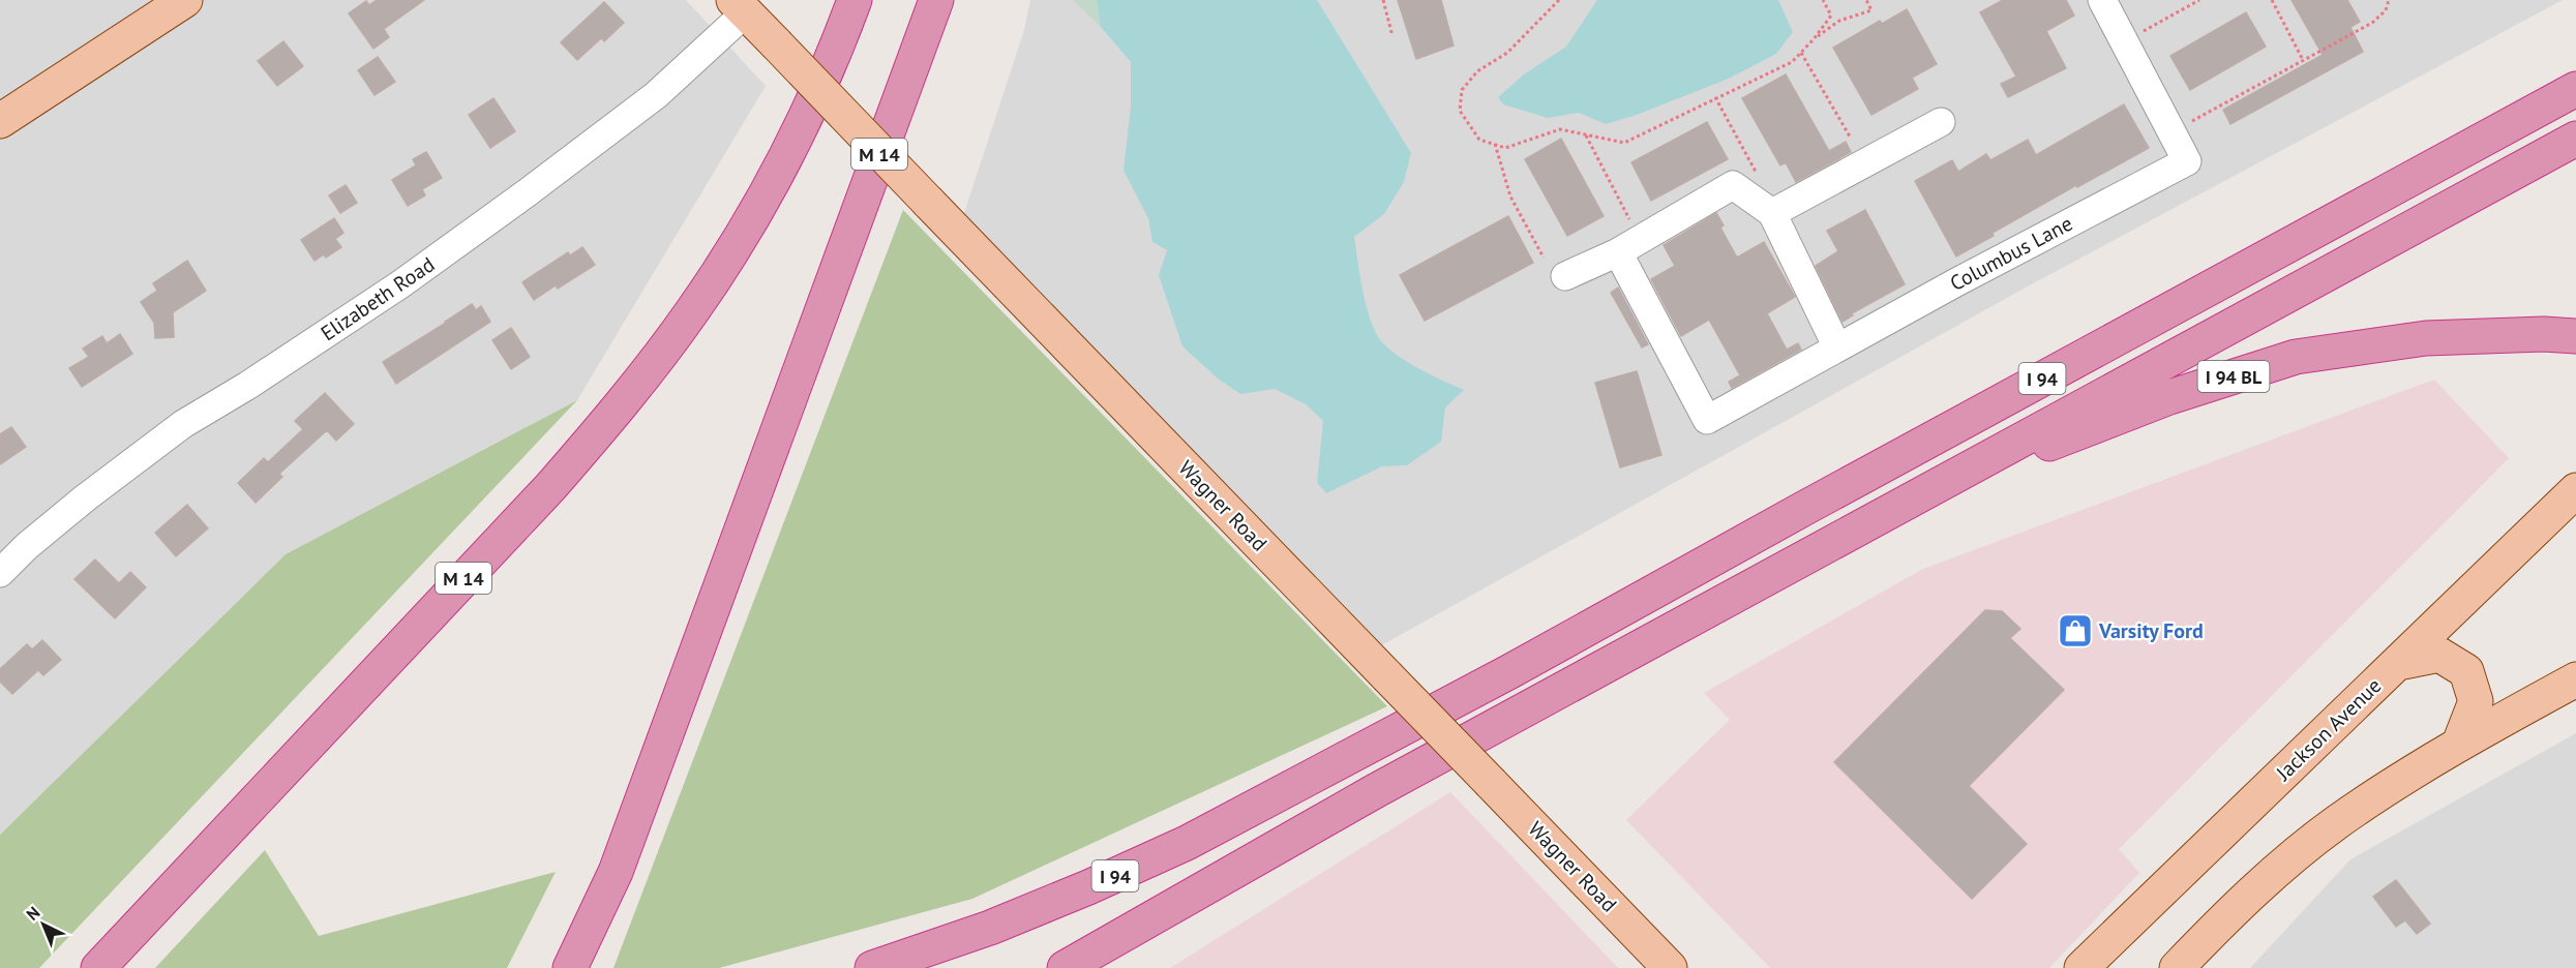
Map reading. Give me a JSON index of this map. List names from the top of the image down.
{
  "streets": {
    "highway": ["M 14", "I 94 BL", "I 94"],
    "main road": ["Wagner Road", "Jackson Avenue"],
    "street": ["Columbus Lane", "Elizabeth Road"]
  },
  "crossings": [
    ["Elizabeth Road", "Wagner Road"],
    ["I 94 BL", "I 94"]
  ],
  "places": {
    "shop": ["Varsity Ford"]
  },
  "north": "top left"
}
